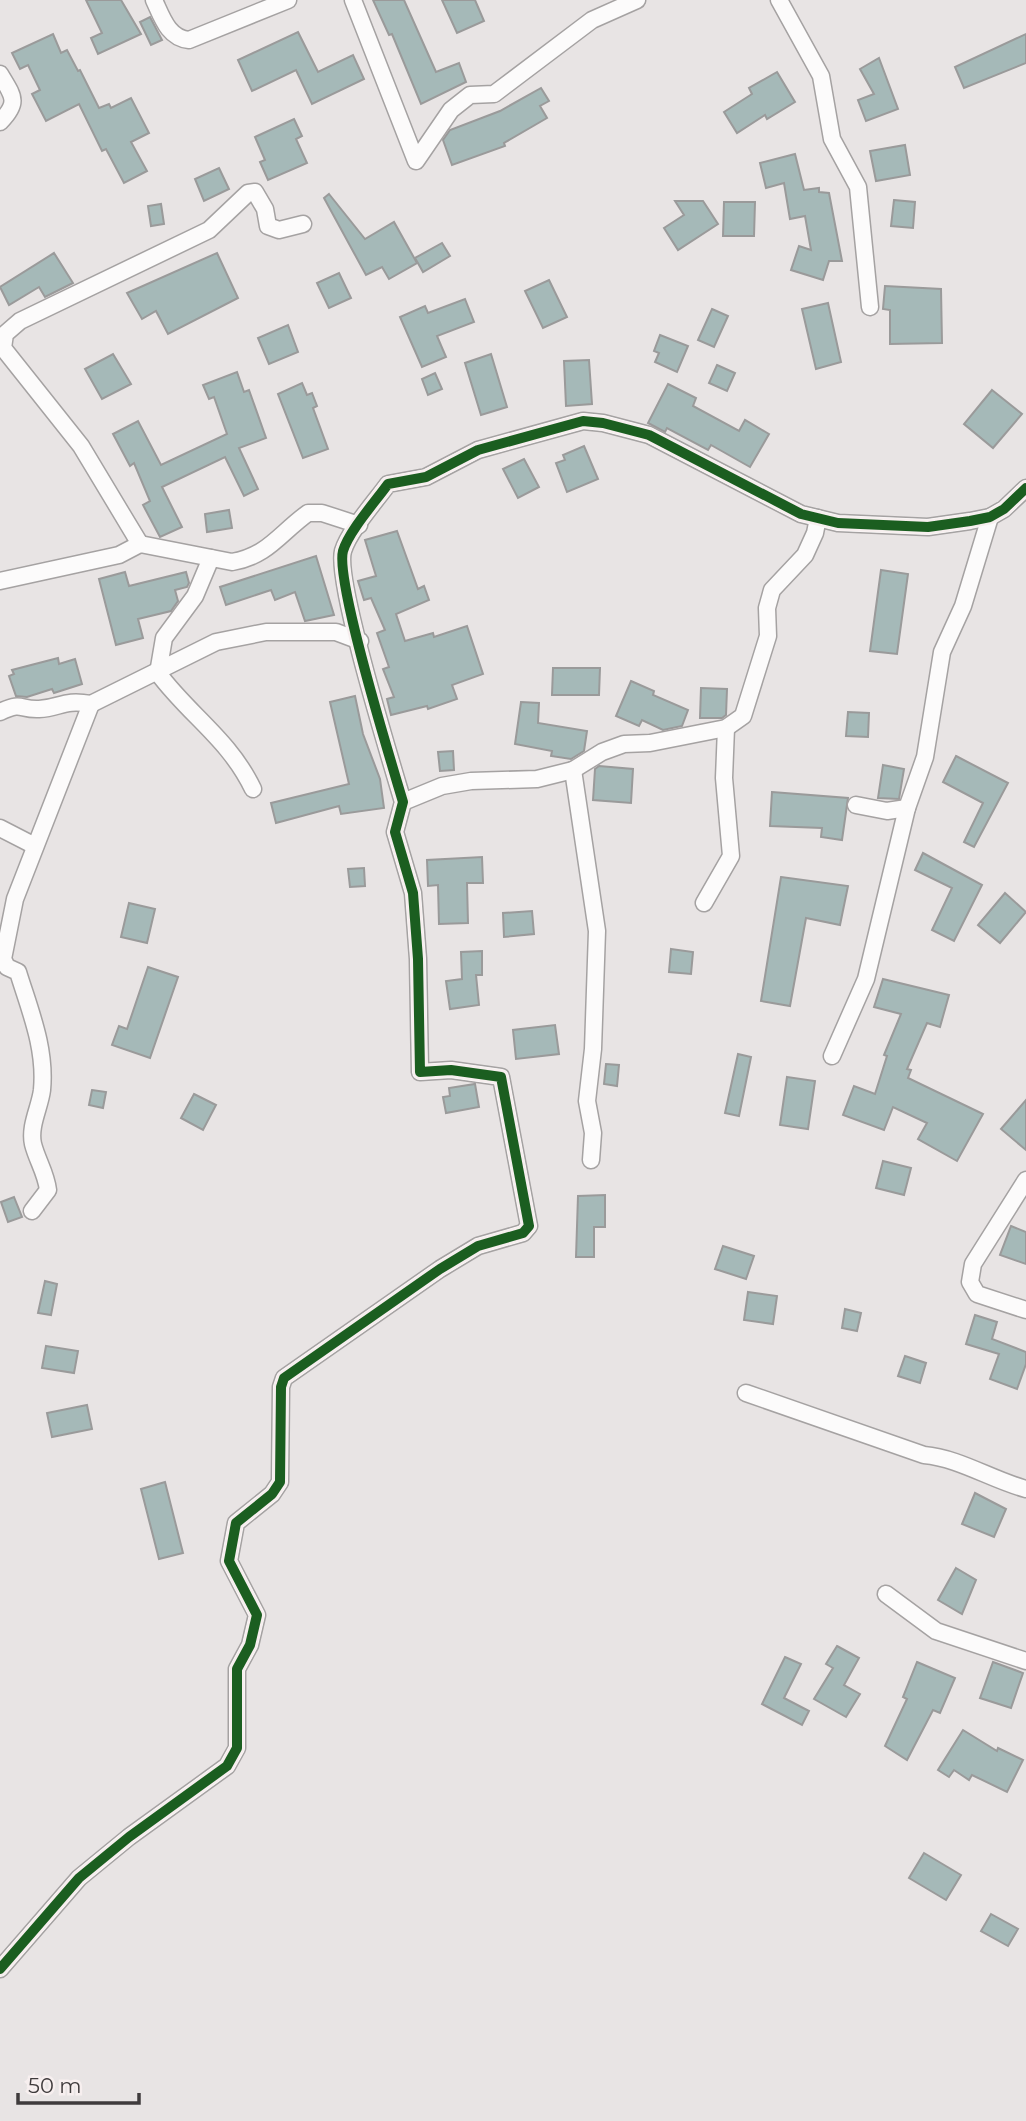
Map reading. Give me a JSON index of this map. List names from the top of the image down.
{
  "scale_bar": "50 m"
}
